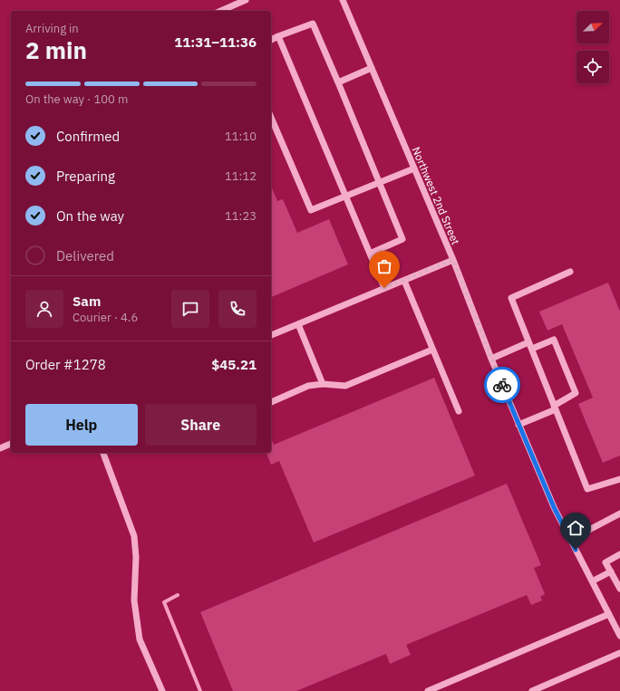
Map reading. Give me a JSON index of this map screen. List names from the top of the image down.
{
  "streets": {
    "street": ["Northwest 2nd Street"]
  },
  "north": "top right",
  "page": {
    "heading": ["2 min", "Arriving in", "11:31–11:36"],
    "panel": [
      "Sam",
      "Courier · 4.6",
      "Order #1278",
      "$45.21"
    ],
    "bar": "On the way · 100 m",
    "list": [
      ["Confirmed", "11:10"],
      ["Preparing", "11:12"],
      ["On the way", "11:23"],
      "Delivered"
    ],
    "buttons": ["Help", "Share"]
  }
}
